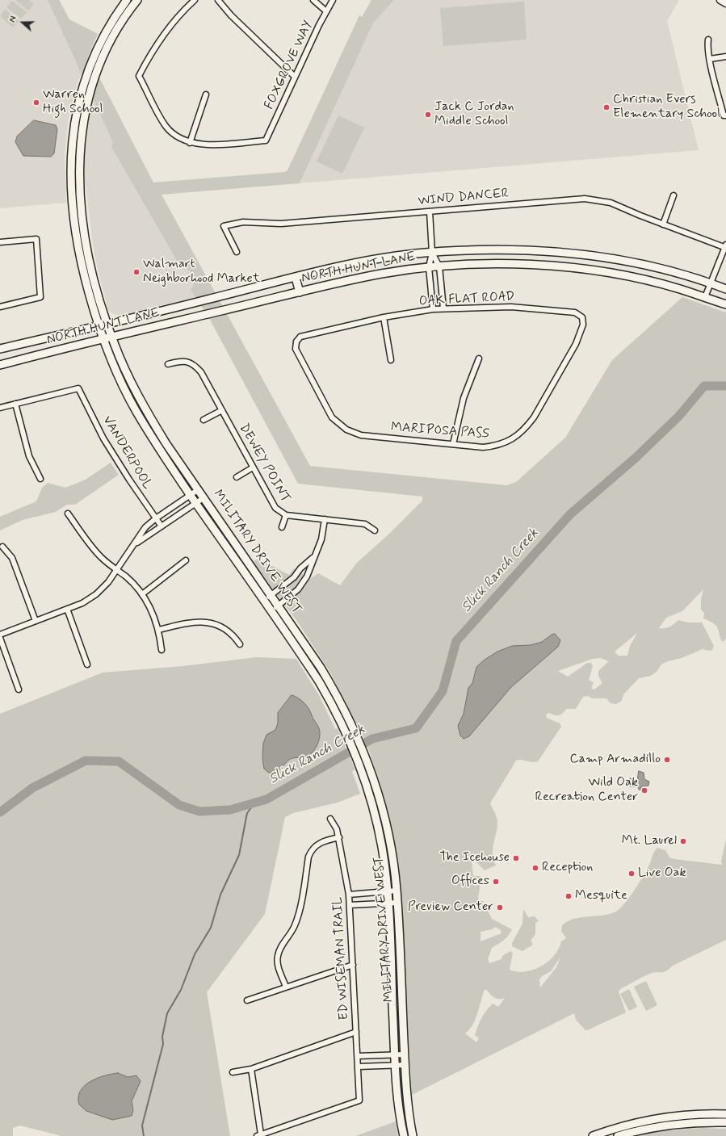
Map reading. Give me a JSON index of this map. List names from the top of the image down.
{
  "streets": {
    "main road": ["NORTH HUNT LANE", "MILITARY DRIVE WEST"],
    "street": [
      "FOXGROVE WAY",
      "WIND DANCER",
      "OAK FLAT ROAD",
      "MARIPOSA PASS",
      "VANDERPOOL",
      "DEWEY POINT",
      "ED WISEMAN TRAIL"
    ]
  },
  "crossings": [
    ["NORTH HUNT LANE", "MILITARY DRIVE WEST"],
    ["OAK FLAT ROAD", "MARIPOSA PASS"]
  ],
  "water": ["Slick Ranch Creek"],
  "places": [
    "Warren High School",
    "Christian Evers Elementary School",
    "Jack C Jordan Middle School",
    "Walmart Neighborhood Market",
    "Camp Armadillo",
    "Wild Oak Recreation Center",
    "Mt. Laurel",
    "The Icehouse",
    "Reception",
    "Live Oak",
    "Offices",
    "Mesquite",
    "Preview Center"
  ],
  "north": "left"
}
